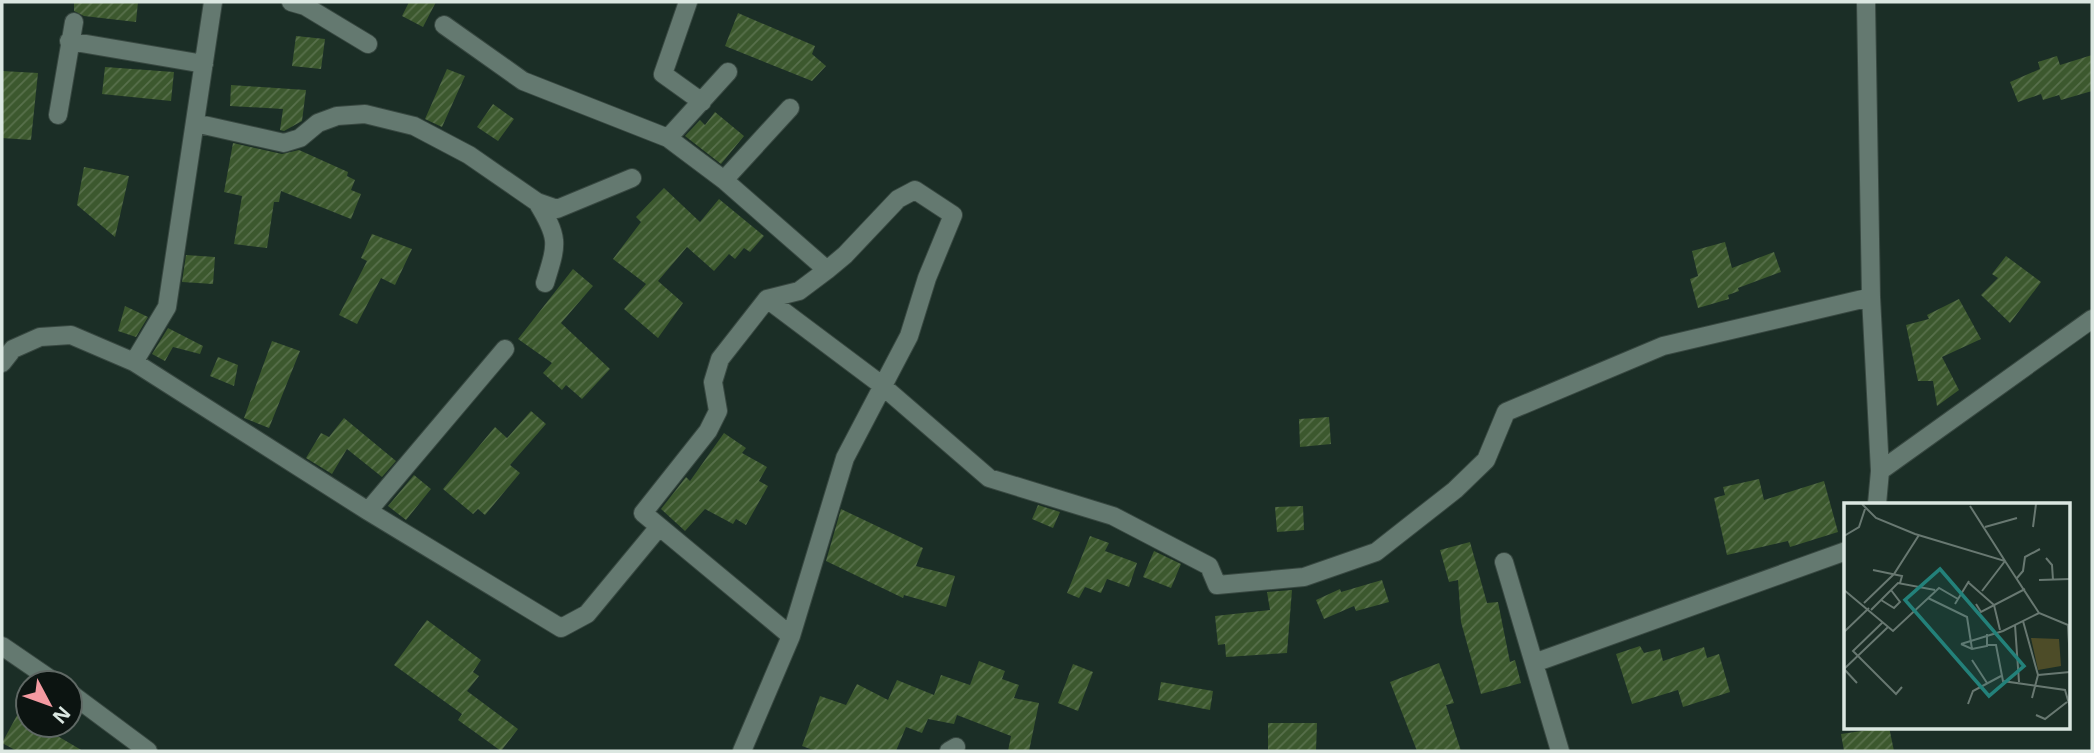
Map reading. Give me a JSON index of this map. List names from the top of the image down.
{
  "north": "bottom right"
}
